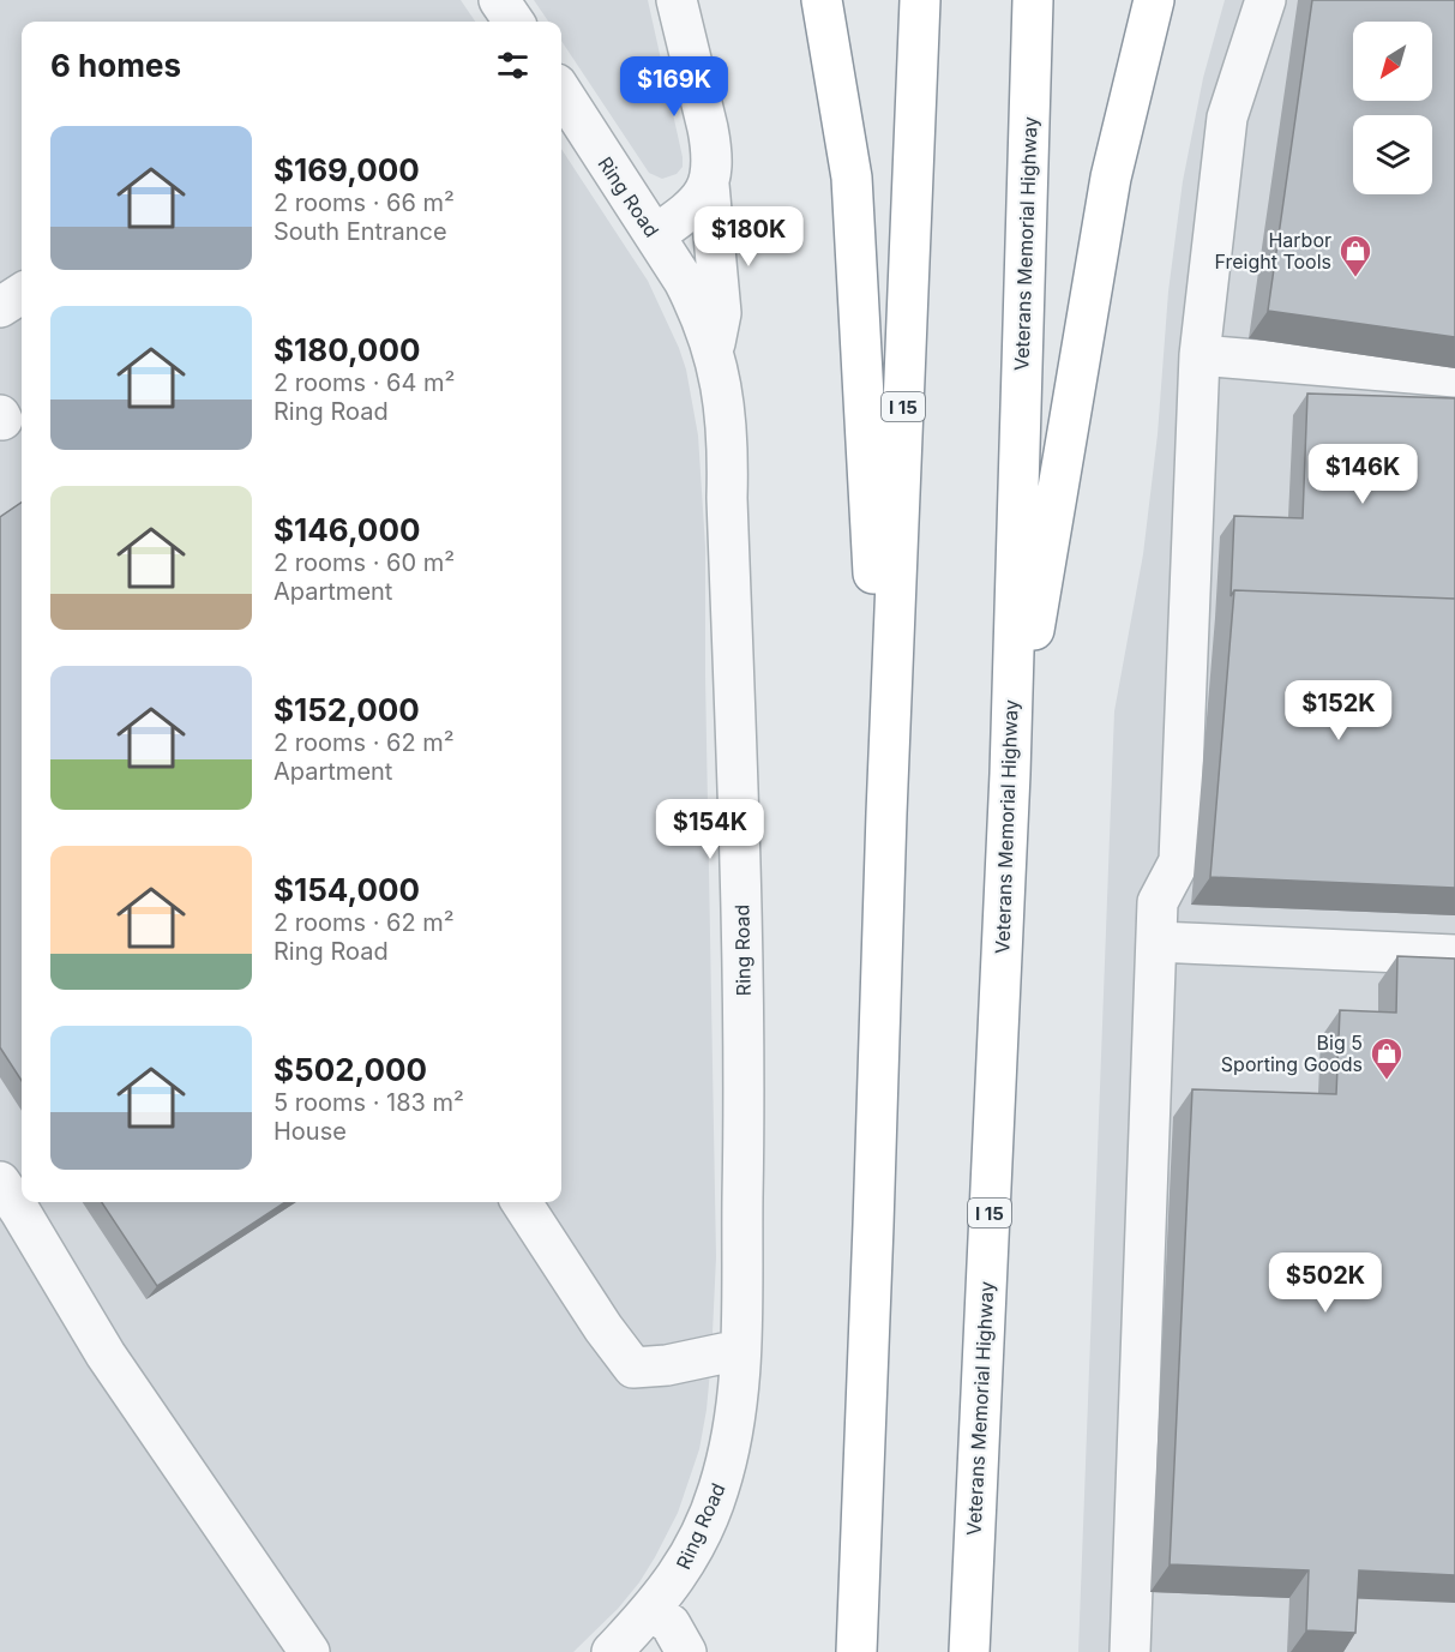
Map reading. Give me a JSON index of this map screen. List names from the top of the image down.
{
  "streets": {
    "highway": ["Veterans Memorial Highway", "I 15"],
    "street": ["Ring Road"]
  },
  "places": {
    "shop": ["Harbor Freight Tools", "Big 5 Sporting Goods"]
  },
  "north": "bottom left",
  "page": {
    "heading": "6 homes",
    "price": [
      "$169K",
      "$180K",
      "$146K",
      "$152K",
      "$154K",
      "$502K"
    ],
    "list": [
      {
        "name": "$169,000",
        "note": "2 rooms · 66 m² · South Entrance"
      },
      {
        "name": "$180,000",
        "note": "2 rooms · 64 m² · Ring Road"
      },
      {
        "name": "$146,000",
        "note": "2 rooms · 60 m² · Apartment"
      },
      {
        "name": "$152,000",
        "note": "2 rooms · 62 m² · Apartment"
      },
      {
        "name": "$154,000",
        "note": "2 rooms · 62 m² · Ring Road"
      },
      {
        "name": "$502,000",
        "note": "5 rooms · 183 m² · House"
      }
    ]
  }
}
